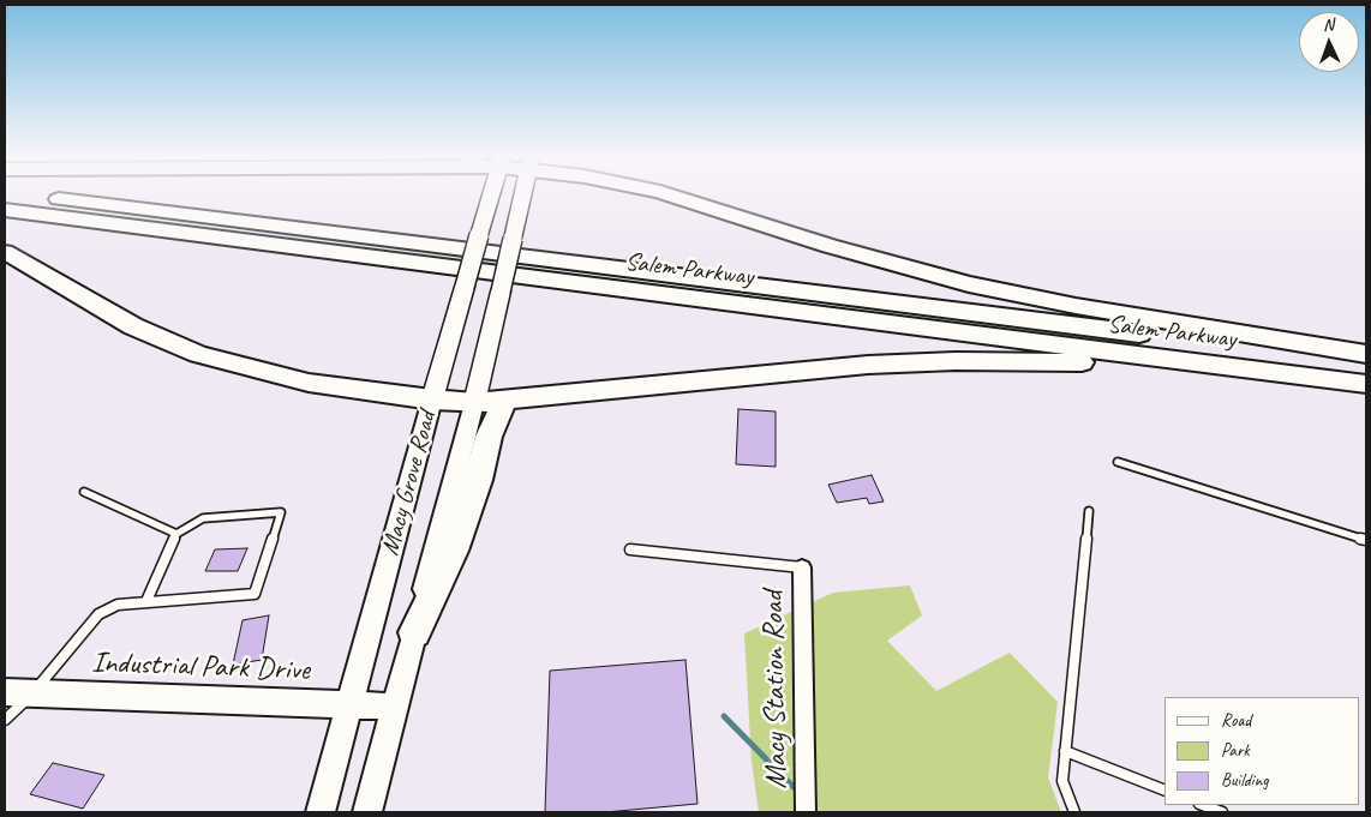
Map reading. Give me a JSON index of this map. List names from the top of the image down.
{
  "streets": {
    "highway": ["Salem Parkway"],
    "main road": ["Macy Grove Road", "Industrial Park Drive"],
    "street": ["Macy Station Road"]
  },
  "crossings": [
    ["Macy Grove Road", "Industrial Park Drive"]
  ],
  "legend": ["Road", "Park", "Building"],
  "north": "top"
}
